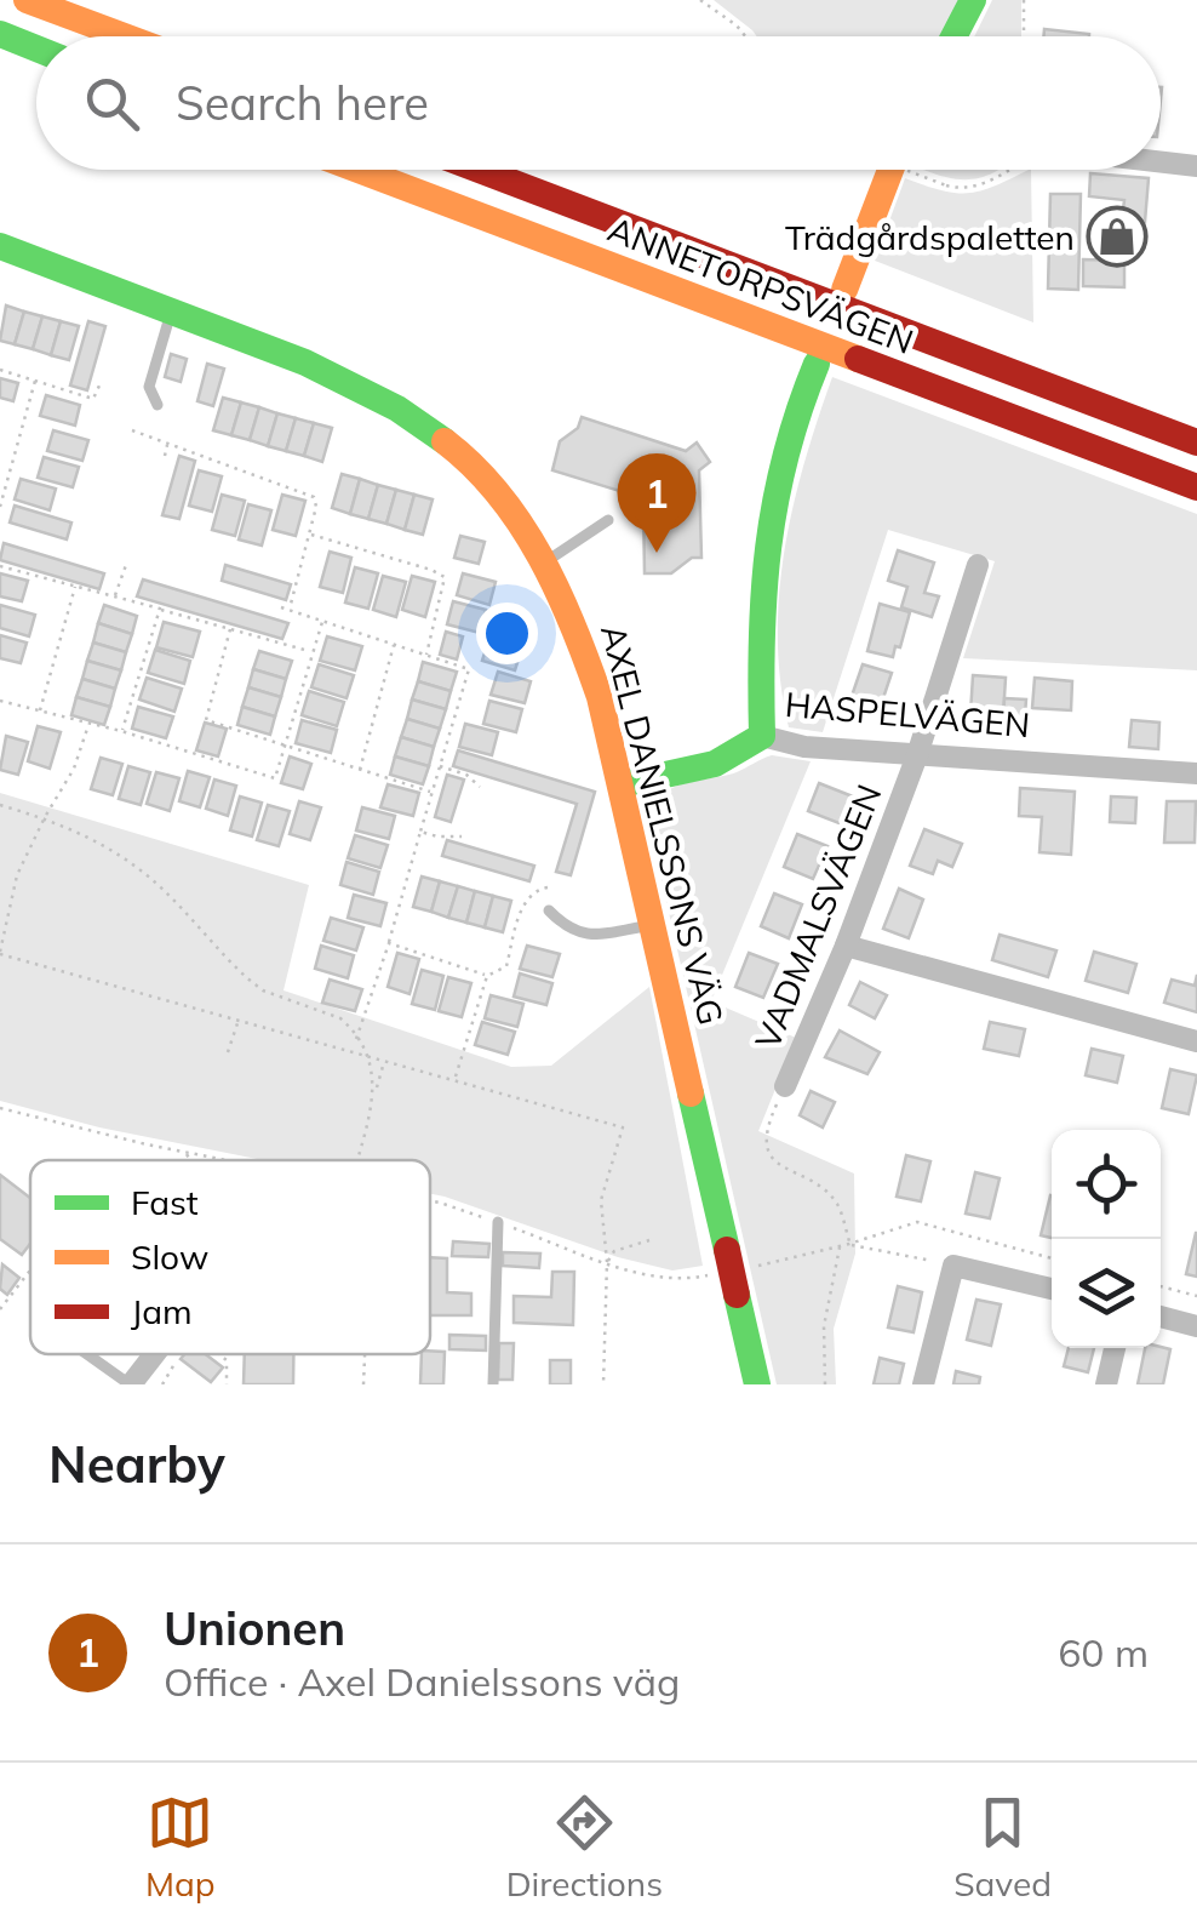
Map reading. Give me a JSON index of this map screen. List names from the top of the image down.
{
  "streets": {
    "street": [
      "ANNETORPSVÄGEN",
      "HASPELVÄGEN",
      "AXEL DANIELSSONS VÄG",
      "VADMALSVÄGEN"
    ]
  },
  "crossings": [
    ["HASPELVÄGEN", "AXEL DANIELSSONS VÄG"],
    ["HASPELVÄGEN", "VADMALSVÄGEN"]
  ],
  "places": {
    "shop": ["Trädgårdspaletten"]
  },
  "legend": ["Fast", "Slow", "Jam"],
  "page": {
    "search": "Search here",
    "pins": "1",
    "heading": "Nearby",
    "list": [
      {
        "mark": "1",
        "name": "Unionen",
        "note": "Office · Axel Danielssons väg",
        "value": "60 m"
      }
    ],
    "nav": ["Map", "Directions", "Saved"]
  }
}
